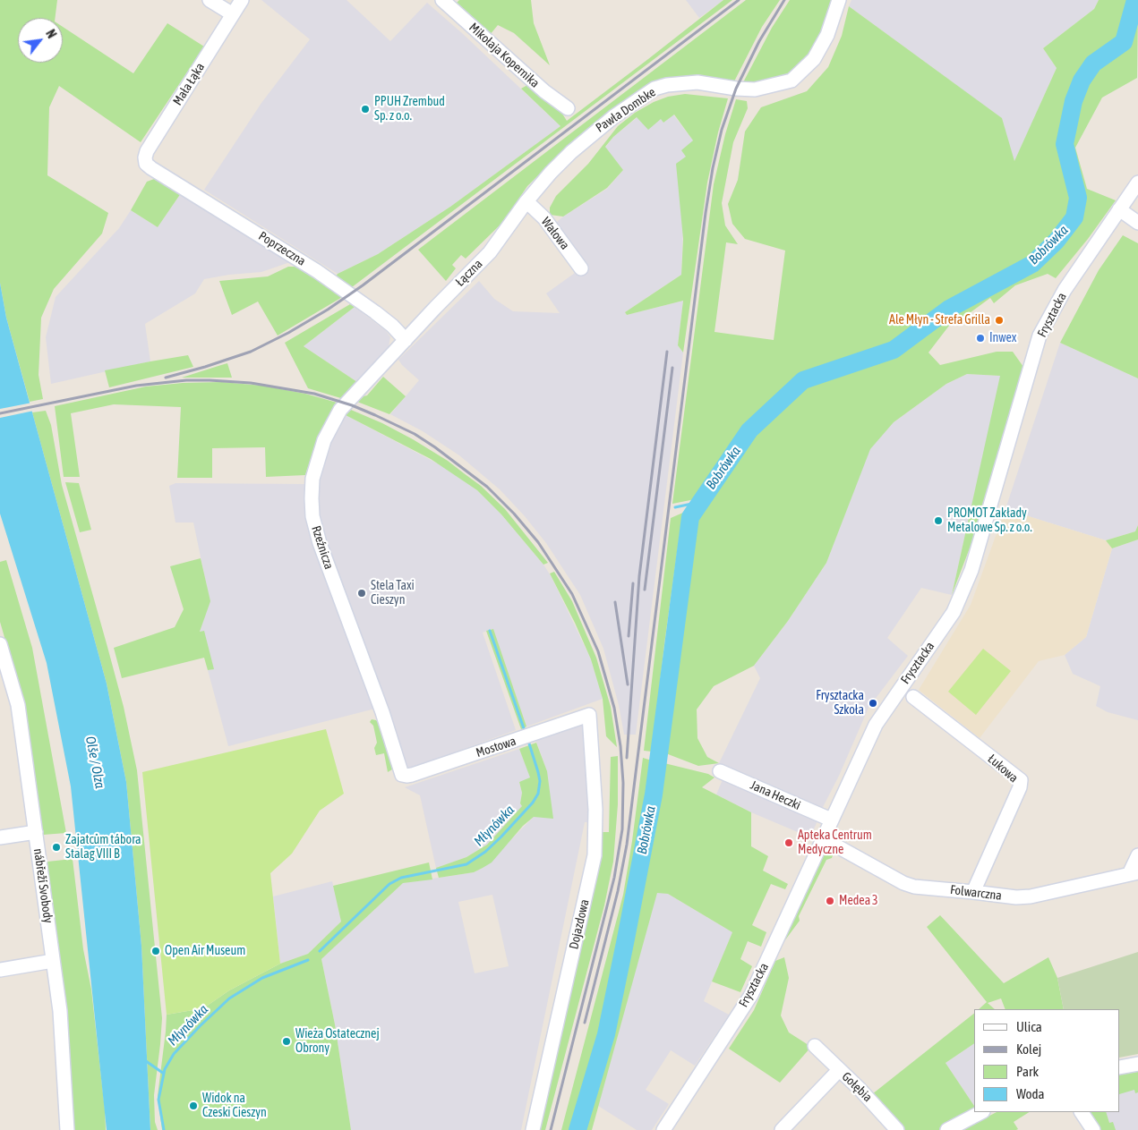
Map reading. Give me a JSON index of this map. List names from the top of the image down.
{
  "streets": {
    "street": [
      "Mikołaja Kopernika",
      "Mała Łąka",
      "Pawła Dombke",
      "Wałowa",
      "Poprzeczna",
      "Łączna",
      "Frysztacka",
      "Rzeźnicza",
      "Mostowa",
      "Łukowa",
      "Jana Heczki",
      "nábřeží Svobody",
      "Folwarczna",
      "Dojazdowa",
      "Gołębia"
    ]
  },
  "crossings": [
    ["Mała Łąka", "Poprzeczna"],
    ["Pawła Dombke", "Wałowa"],
    ["Pawła Dombke", "Łączna"],
    ["Wałowa", "Łączna"],
    ["Poprzeczna", "Łączna"],
    ["Poprzeczna", "Rzeźnicza"],
    ["Łączna", "Rzeźnicza"],
    ["Frysztacka", "Jana Heczki"],
    ["Frysztacka", "Folwarczna"],
    ["Rzeźnicza", "Mostowa"],
    ["Mostowa", "Dojazdowa"],
    ["Łukowa", "Folwarczna"]
  ],
  "water": ["Bobrówka", "Olše / Olza", "Młynówka"],
  "places": [
    "PPUH Zrembud Sp. z o.o.",
    "Ale Młyn - Strefa Grilla",
    "Inwex",
    "PROMOT Zakłady Metalowe Sp. z o.o.",
    "Stela Taxi Cieszyn",
    "Frysztacka Szkoła",
    "Apteka Centrum Medyczne",
    "Zajatcům tábora Stalag VIII B",
    "Medea 3",
    "Open Air Museum",
    "Wieża Ostatecznej Obrony",
    "Widok na Czeski Cieszyn"
  ],
  "legend": [
    "Ulica",
    "Kolej",
    "Park",
    "Woda"
  ],
  "north": "top right"
}
